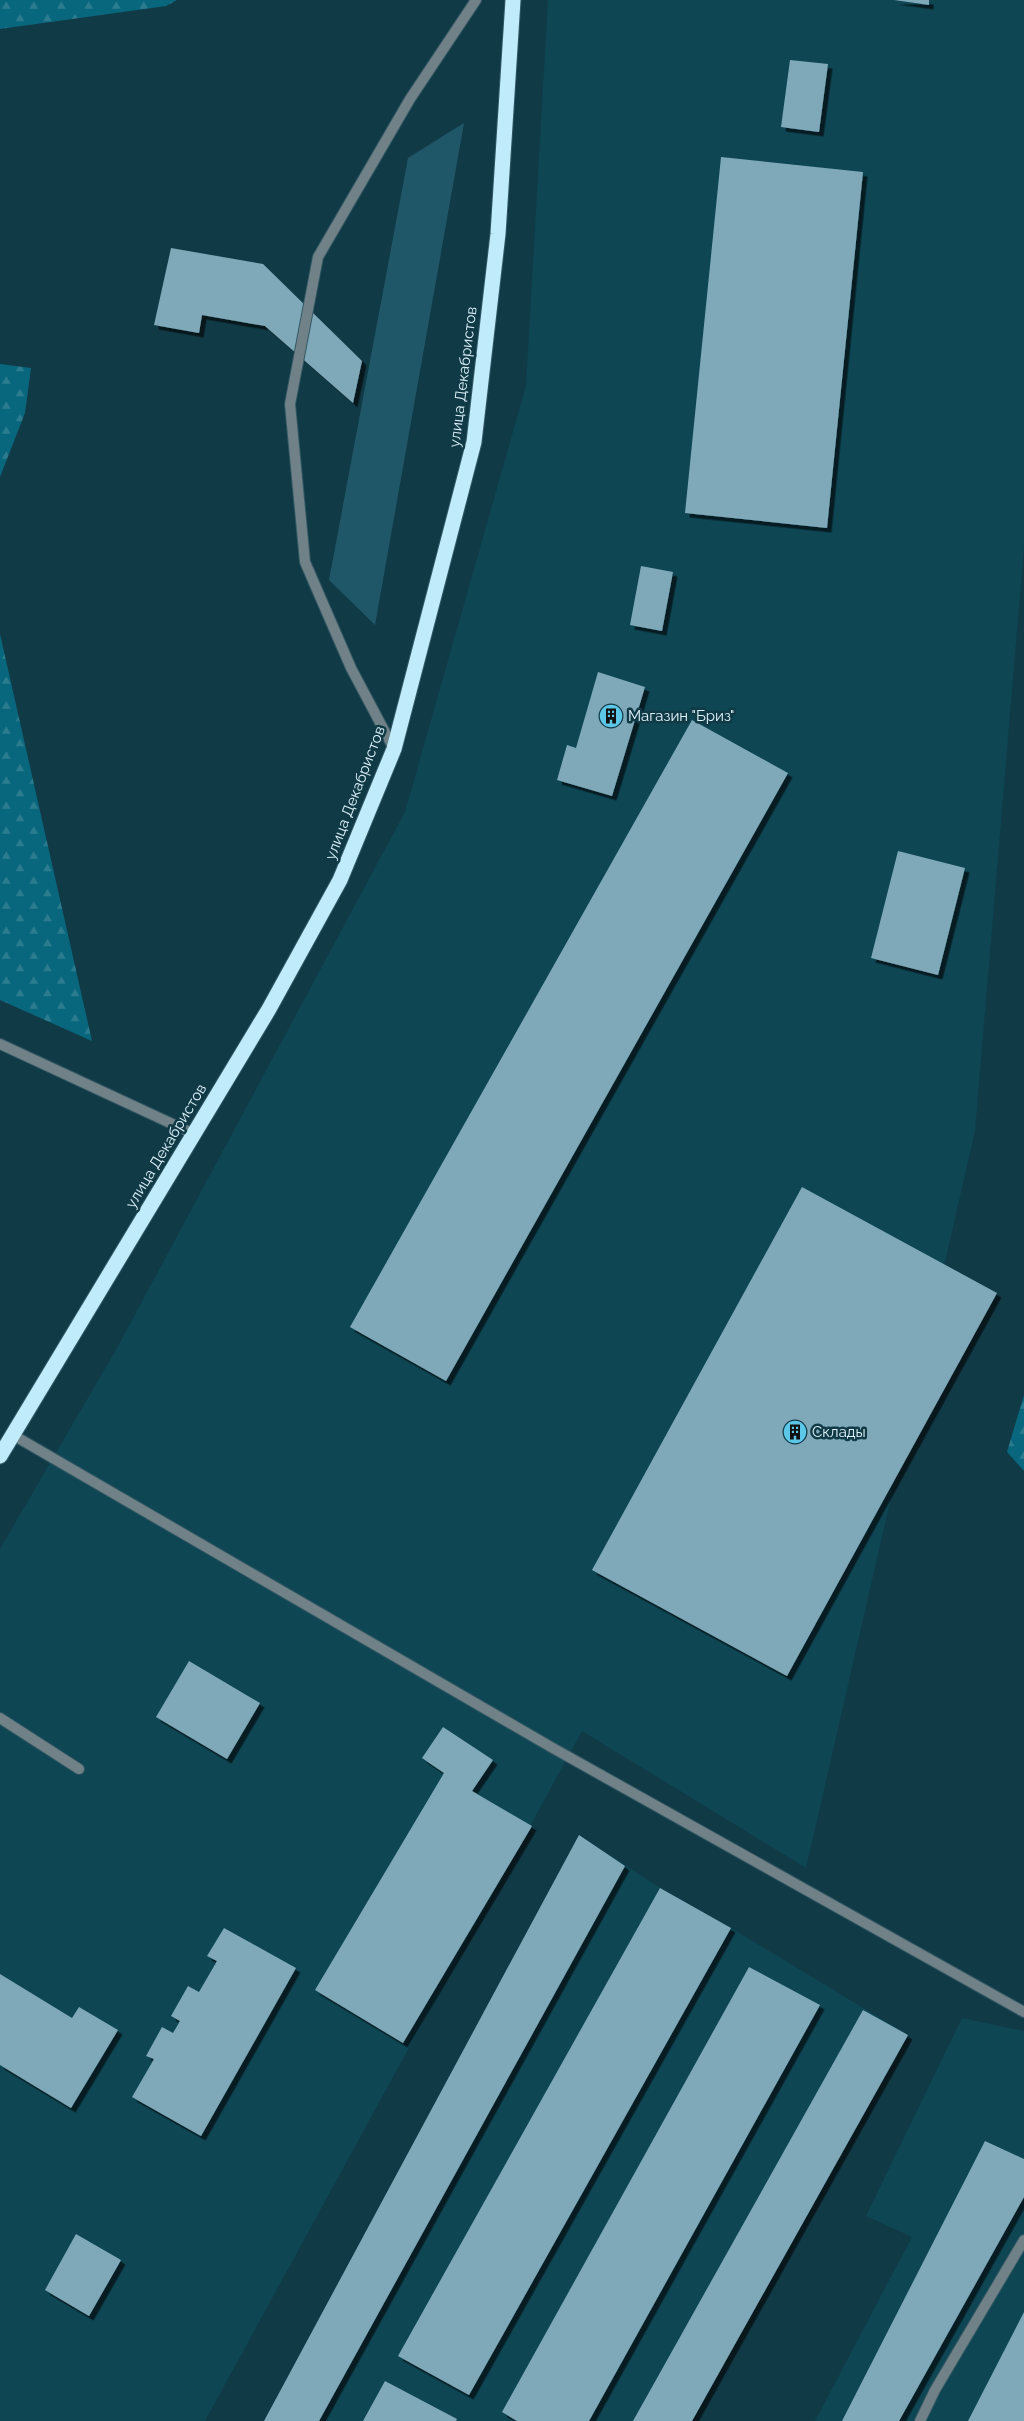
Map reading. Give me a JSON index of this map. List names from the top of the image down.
{
  "streets": {
    "highway": ["улица Декабристов"]
  },
  "places": {
    "building": ["Магазин \"Бриз\"", "Склады"]
  }
}
